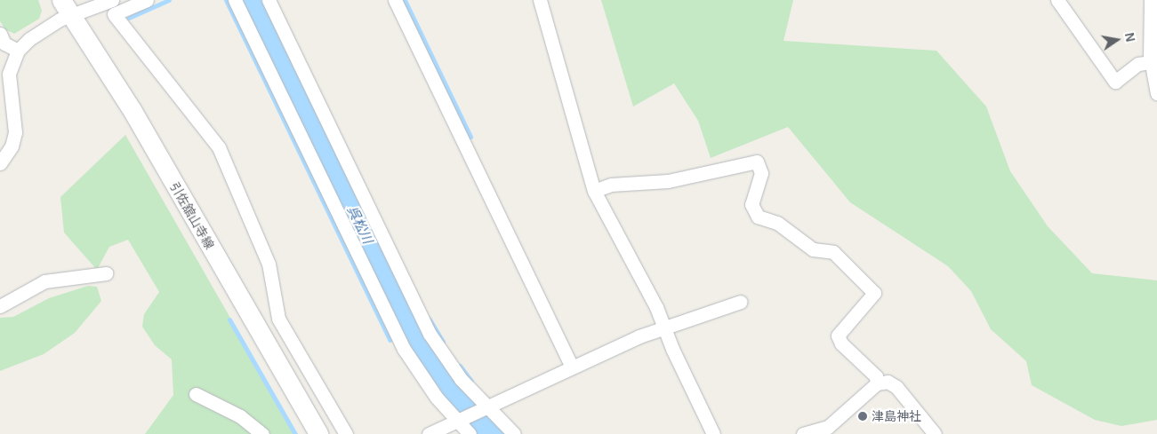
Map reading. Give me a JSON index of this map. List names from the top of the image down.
{
  "streets": {
    "main road": ["引佐舘山寺線"]
  },
  "water": ["呉松川"],
  "places": ["津島神社"],
  "north": "right"
}
